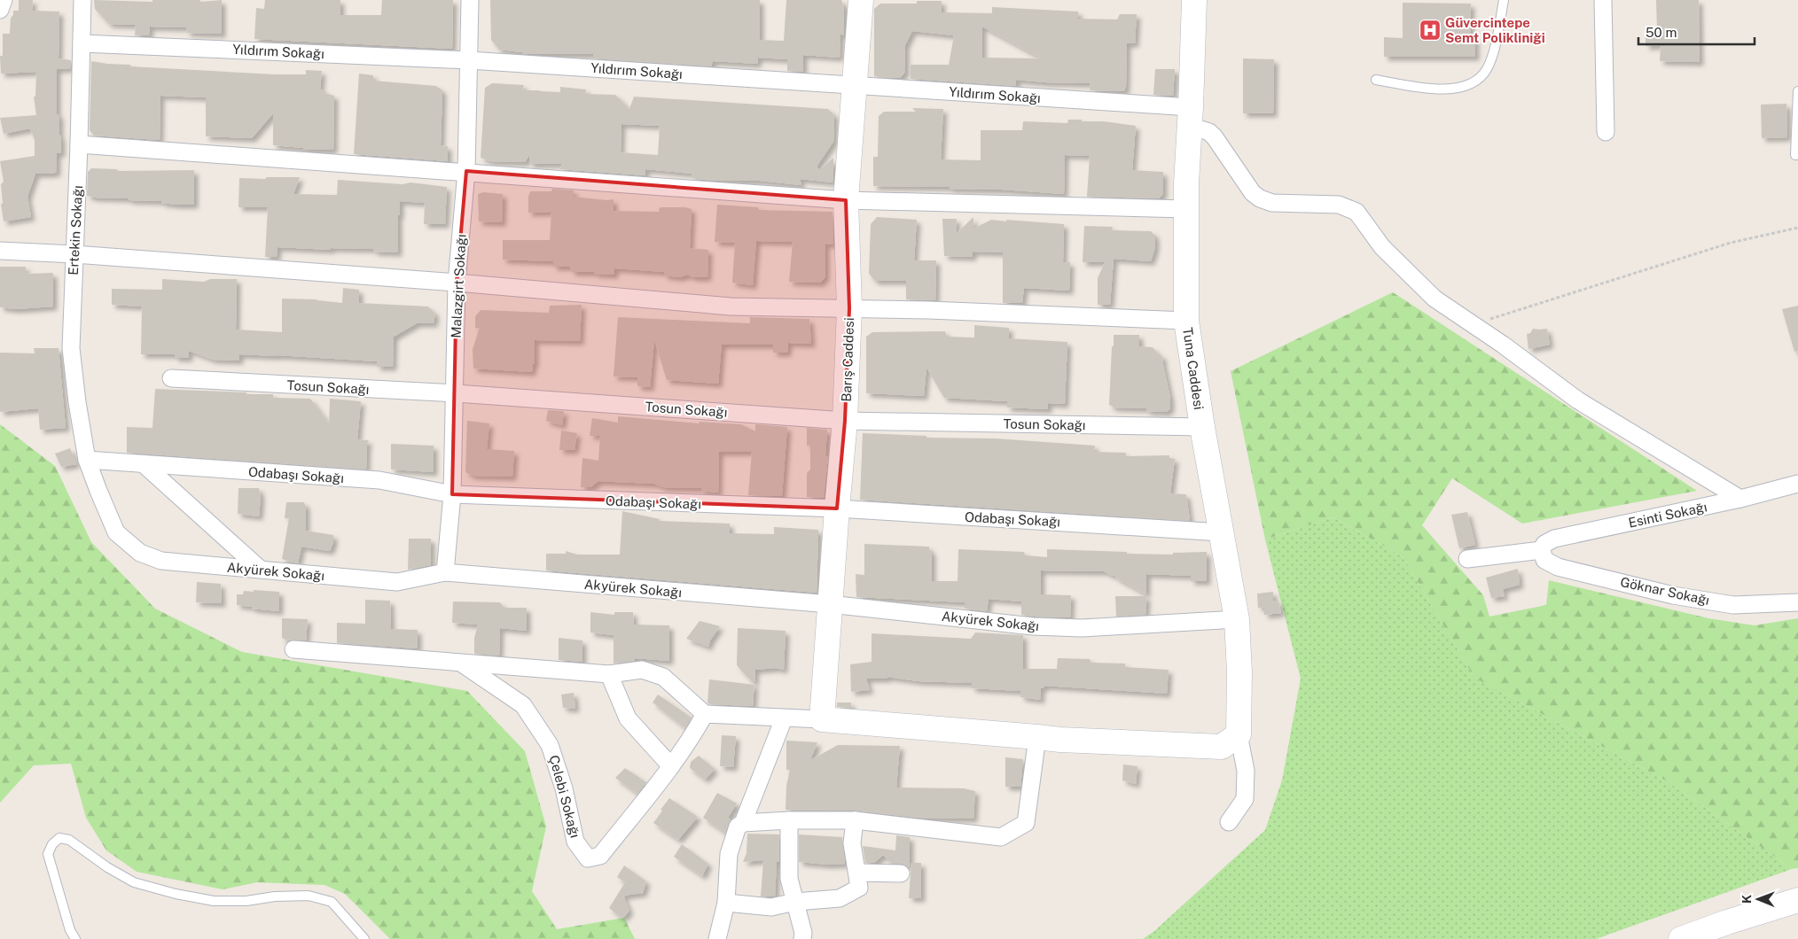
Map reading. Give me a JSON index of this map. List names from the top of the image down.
{
  "streets": {
    "street": [
      "Yıldırım Sokağı",
      "Ertekin Sokağı",
      "Malazgirt Sokağı",
      "Barış Caddesi",
      "Tuna Caddesi",
      "Tosun Sokağı",
      "Odabaşı Sokağı",
      "Esinti Sokağı",
      "Akyürek Sokağı",
      "Göknar Sokağı",
      "Çelebi Sokağı"
    ]
  },
  "crossings": [
    ["Yıldırım Sokağı", "Ertekin Sokağı"],
    ["Yıldırım Sokağı", "Malazgirt Sokağı"],
    ["Yıldırım Sokağı", "Barış Caddesi"],
    ["Yıldırım Sokağı", "Tuna Caddesi"],
    ["Yıldırım Sokağı", "Esinti Sokağı"],
    ["Ertekin Sokağı", "Odabaşı Sokağı"],
    ["Ertekin Sokağı", "Akyürek Sokağı"],
    ["Malazgirt Sokağı", "Tosun Sokağı"],
    ["Malazgirt Sokağı", "Odabaşı Sokağı"],
    ["Malazgirt Sokağı", "Akyürek Sokağı"],
    ["Barış Caddesi", "Tosun Sokağı"],
    ["Barış Caddesi", "Odabaşı Sokağı"],
    ["Barış Caddesi", "Akyürek Sokağı"],
    ["Tuna Caddesi", "Tosun Sokağı"],
    ["Tuna Caddesi", "Odabaşı Sokağı"],
    ["Tuna Caddesi", "Akyürek Sokağı"],
    ["Odabaşı Sokağı", "Akyürek Sokağı"],
    ["Esinti Sokağı", "Göknar Sokağı"]
  ],
  "places": {
    "hospital": ["Güvercintepe Semt Polikliniği"]
  },
  "scale_bar": "50 m",
  "north": "left"
}
